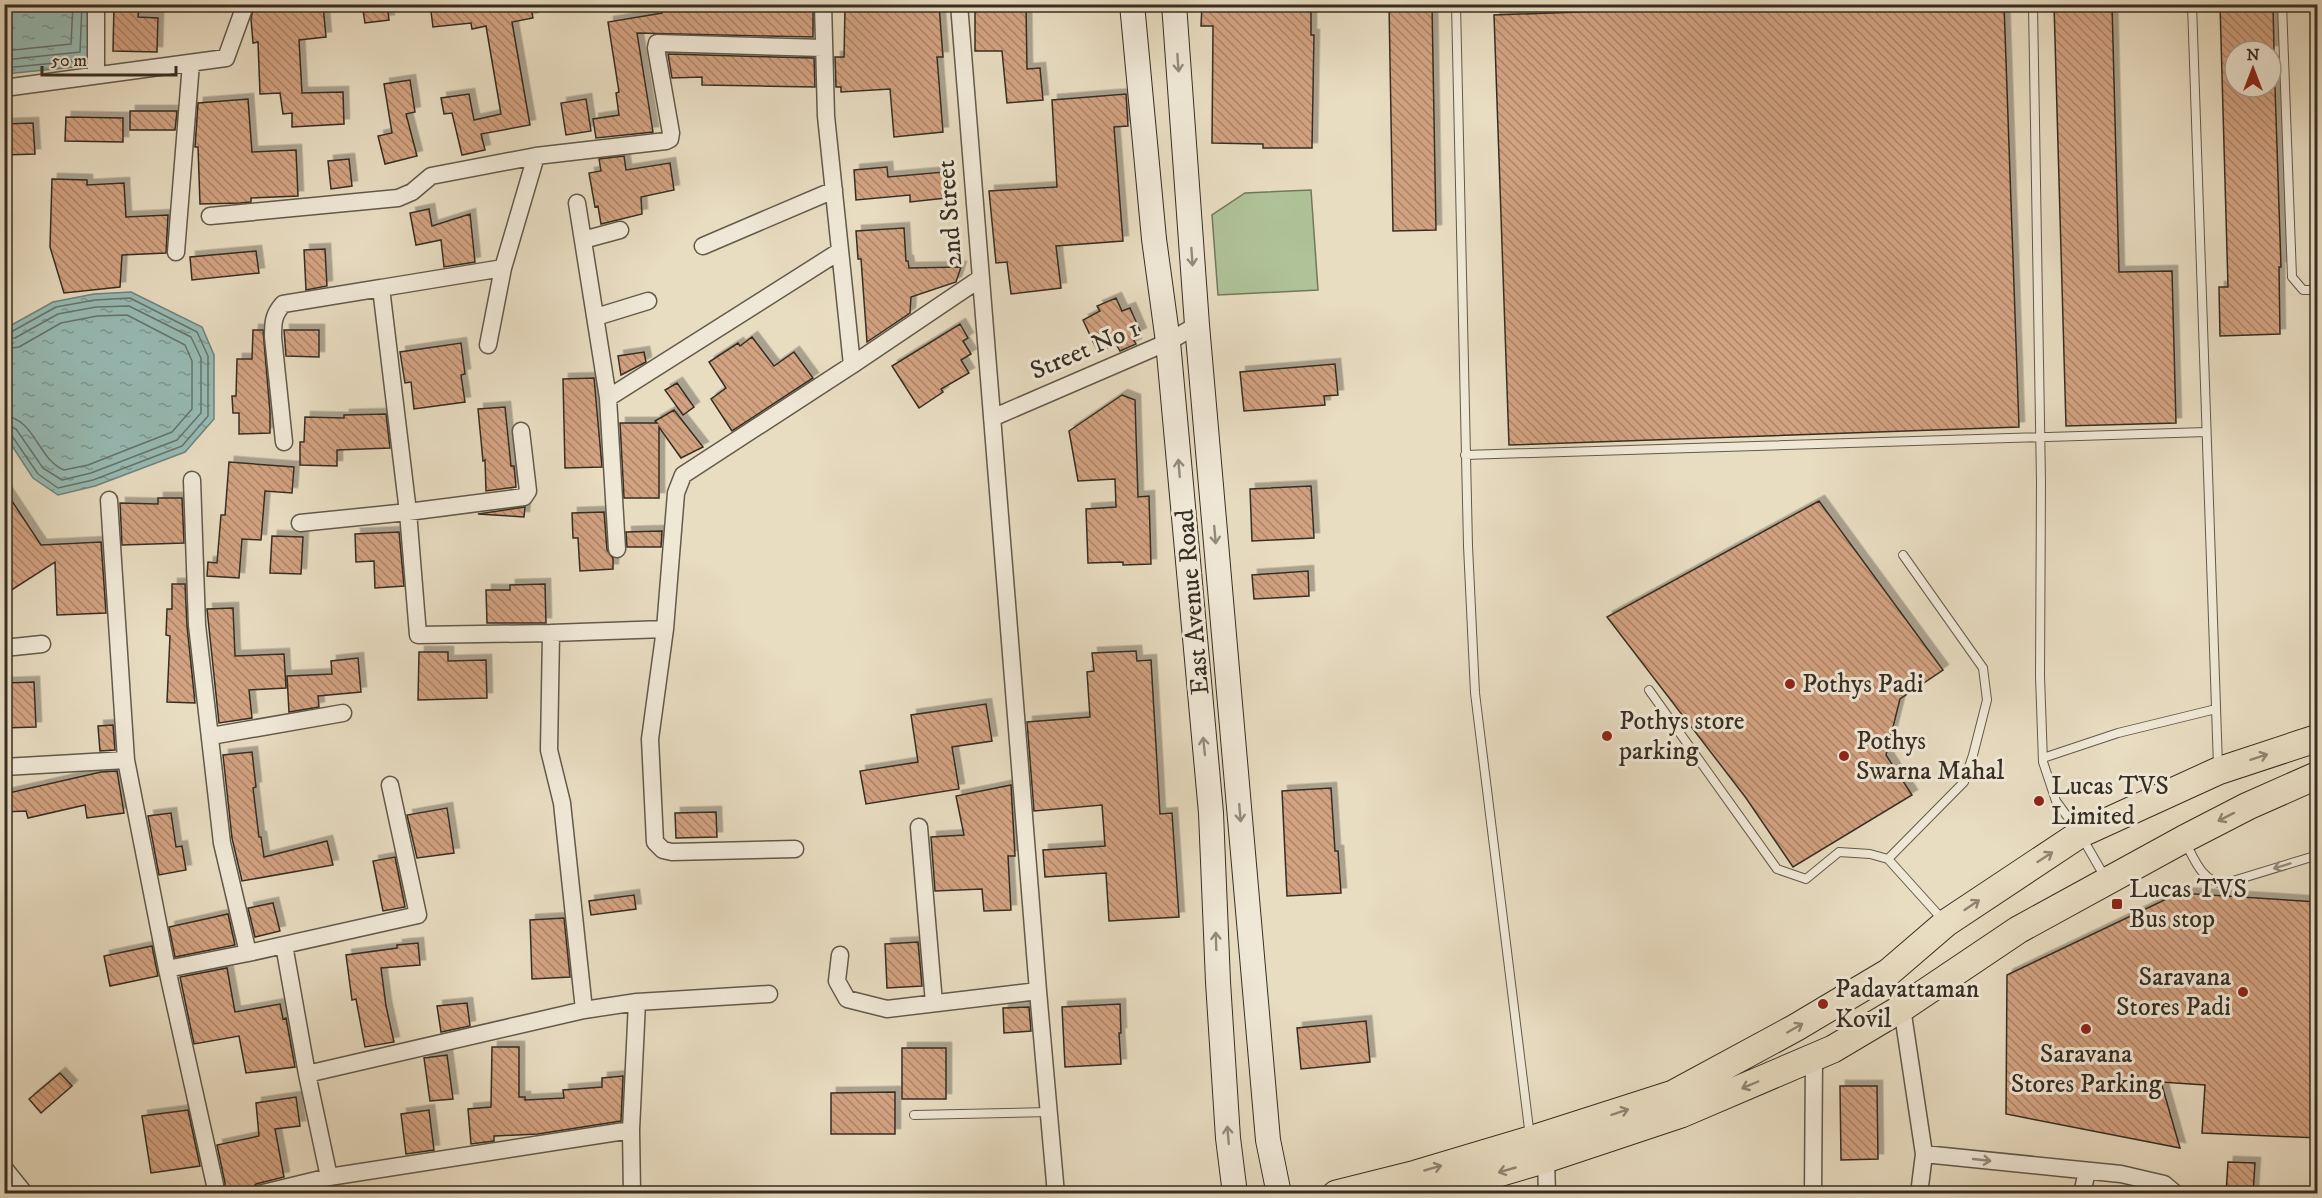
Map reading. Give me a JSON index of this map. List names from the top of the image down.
{
  "streets": {
    "main road": ["East Avenue Road"],
    "street": ["2nd Street", "Street No 1"]
  },
  "crossings": [
    ["2nd Street", "Street No 1"],
    ["Street No 1", "East Avenue Road"]
  ],
  "places": {
    "other": [
      "Pothys Padi",
      "Pothys store parking",
      "Pothys Swarna Mahal",
      "Lucas TVS Limited",
      "Saravana Stores Padi",
      "Padavattaman Kovil",
      "Saravana Stores Parking"
    ],
    "transit": ["Lucas TVS Bus stop"]
  },
  "scale_bar": "50 m",
  "north": "top"
}
